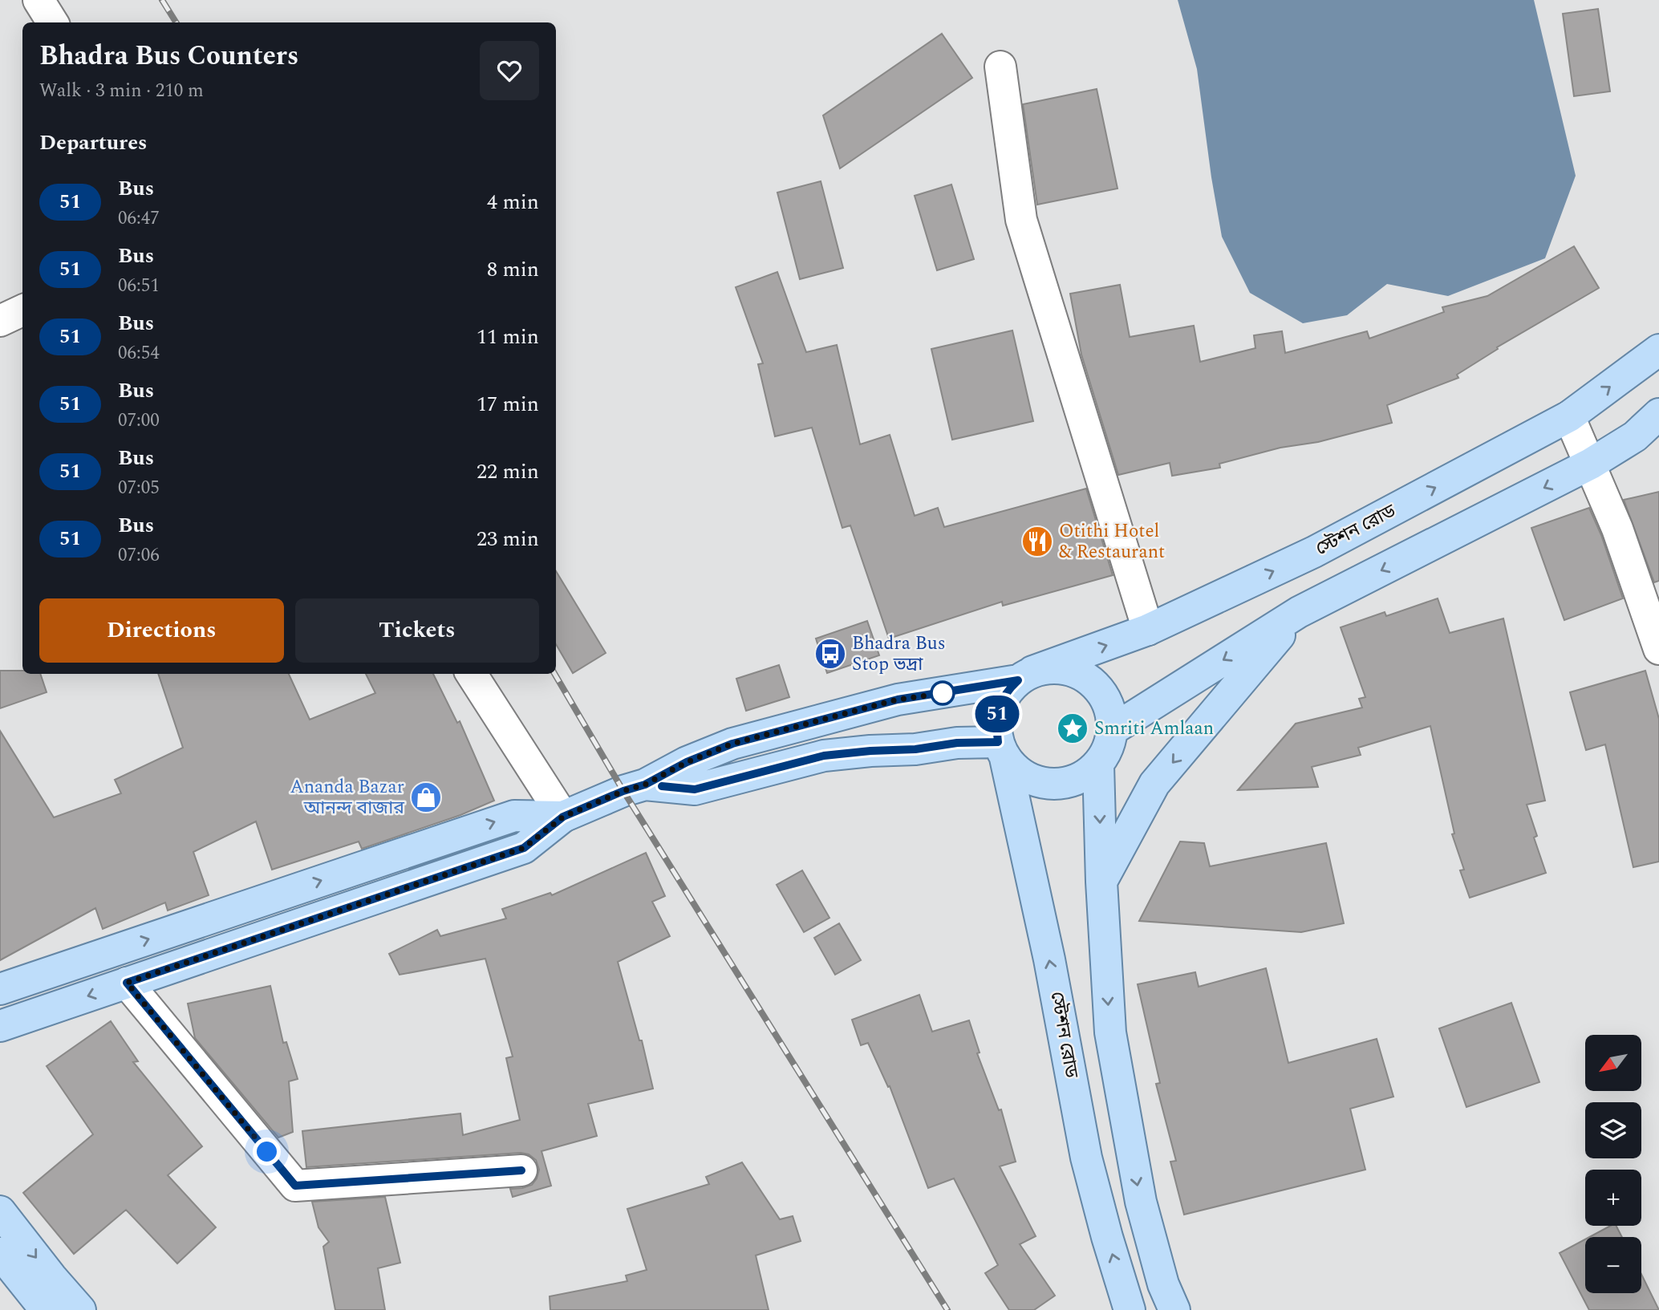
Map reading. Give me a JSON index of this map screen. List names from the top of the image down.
{
  "streets": {
    "main road": ["স্টেশন রোড"]
  },
  "places": {
    "restaurant": ["Otithi Hotel & Restaurant"],
    "bus stop": ["Bhadra Bus Stop ভদ্রা"],
    "place": ["Smriti Amlaan"],
    "shop": ["Ananda Bazar আনন্দ বাজার"]
  },
  "lines": ["bus line 51"],
  "north": "bottom left",
  "page": {
    "on_map": "51",
    "heading": [
      ["Bhadra Bus Counters", "Walk · 3 min · 210 m"],
      "Departures"
    ],
    "list": [
      {
        "mark": "51",
        "name": "Bus",
        "note": "06:47",
        "value": "4 min"
      },
      {
        "mark": "51",
        "name": "Bus",
        "note": "06:51",
        "value": "8 min"
      },
      {
        "mark": "51",
        "name": "Bus",
        "note": "06:54",
        "value": "11 min"
      },
      {
        "mark": "51",
        "name": "Bus",
        "note": "07:00",
        "value": "17 min"
      },
      {
        "mark": "51",
        "name": "Bus",
        "note": "07:05",
        "value": "22 min"
      },
      {
        "mark": "51",
        "name": "Bus",
        "note": "07:06",
        "value": "23 min"
      }
    ],
    "buttons": ["Directions", "Tickets"],
    "map_buttons": ["+", "−"]
  }
}
